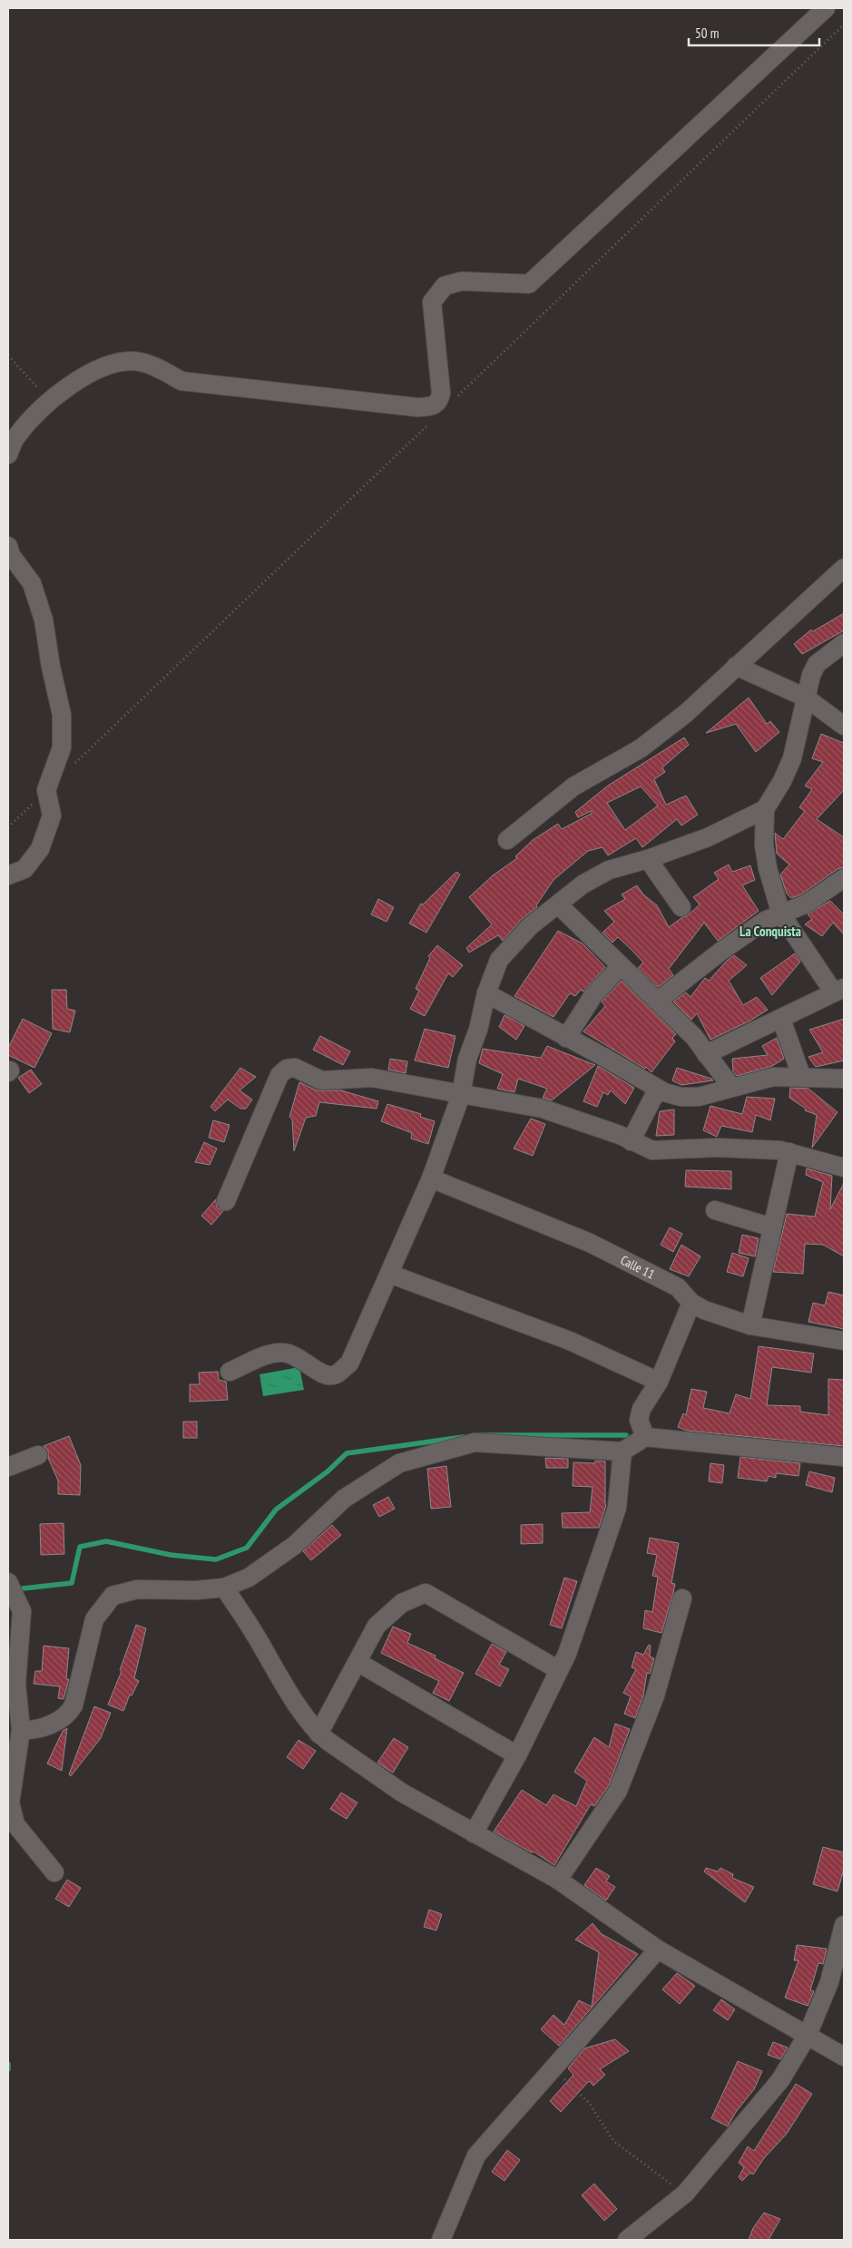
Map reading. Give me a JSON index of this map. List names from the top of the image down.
{
  "streets": {
    "street": ["Calle 11"]
  },
  "districts": ["La Conquista"],
  "scale_bar": "50 m"
}
